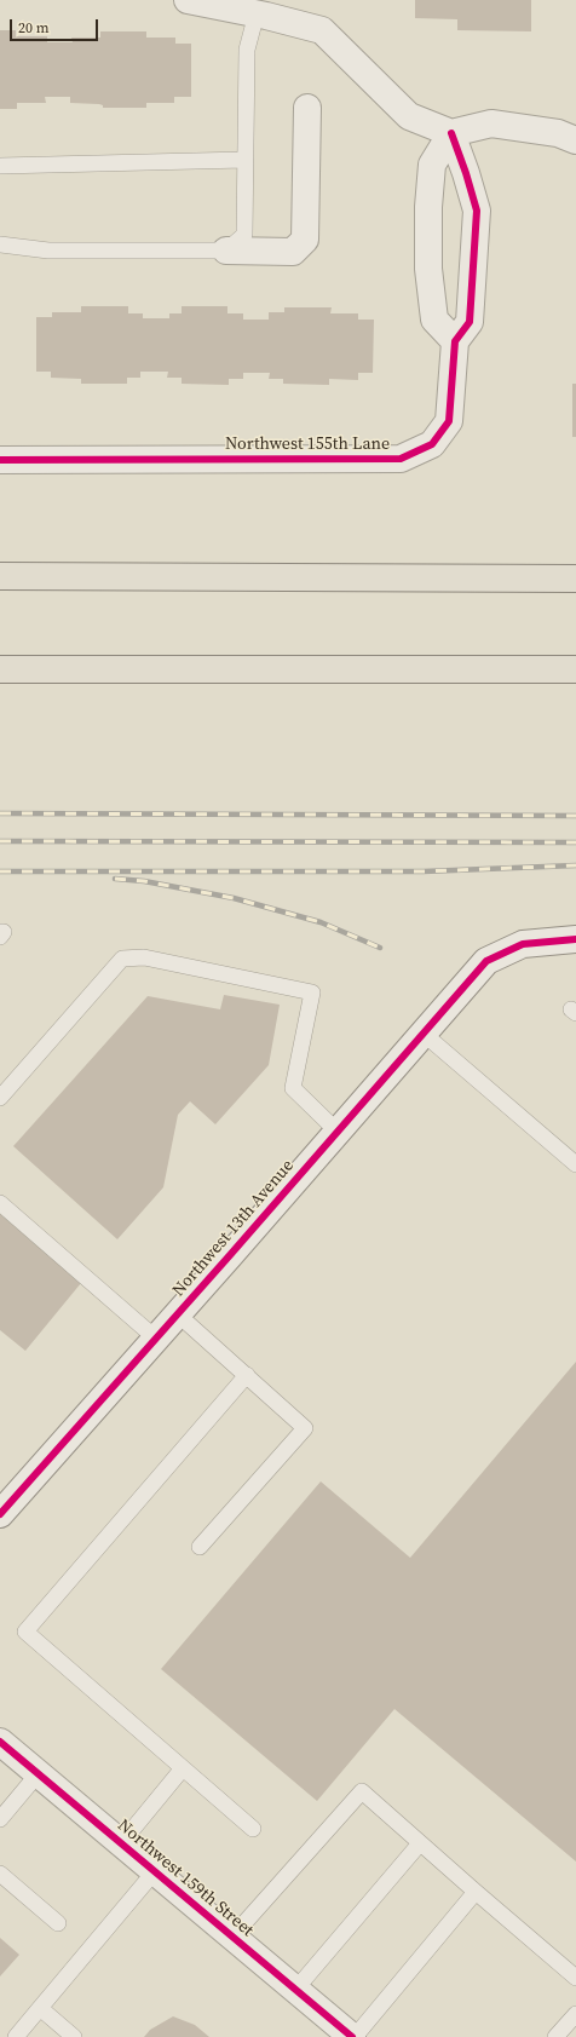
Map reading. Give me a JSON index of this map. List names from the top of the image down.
{
  "streets": {
    "street": ["Northwest 155th Lane", "Northwest 13th Avenue", "Northwest 159th Street"]
  },
  "scale_bar": "20 m"
}
